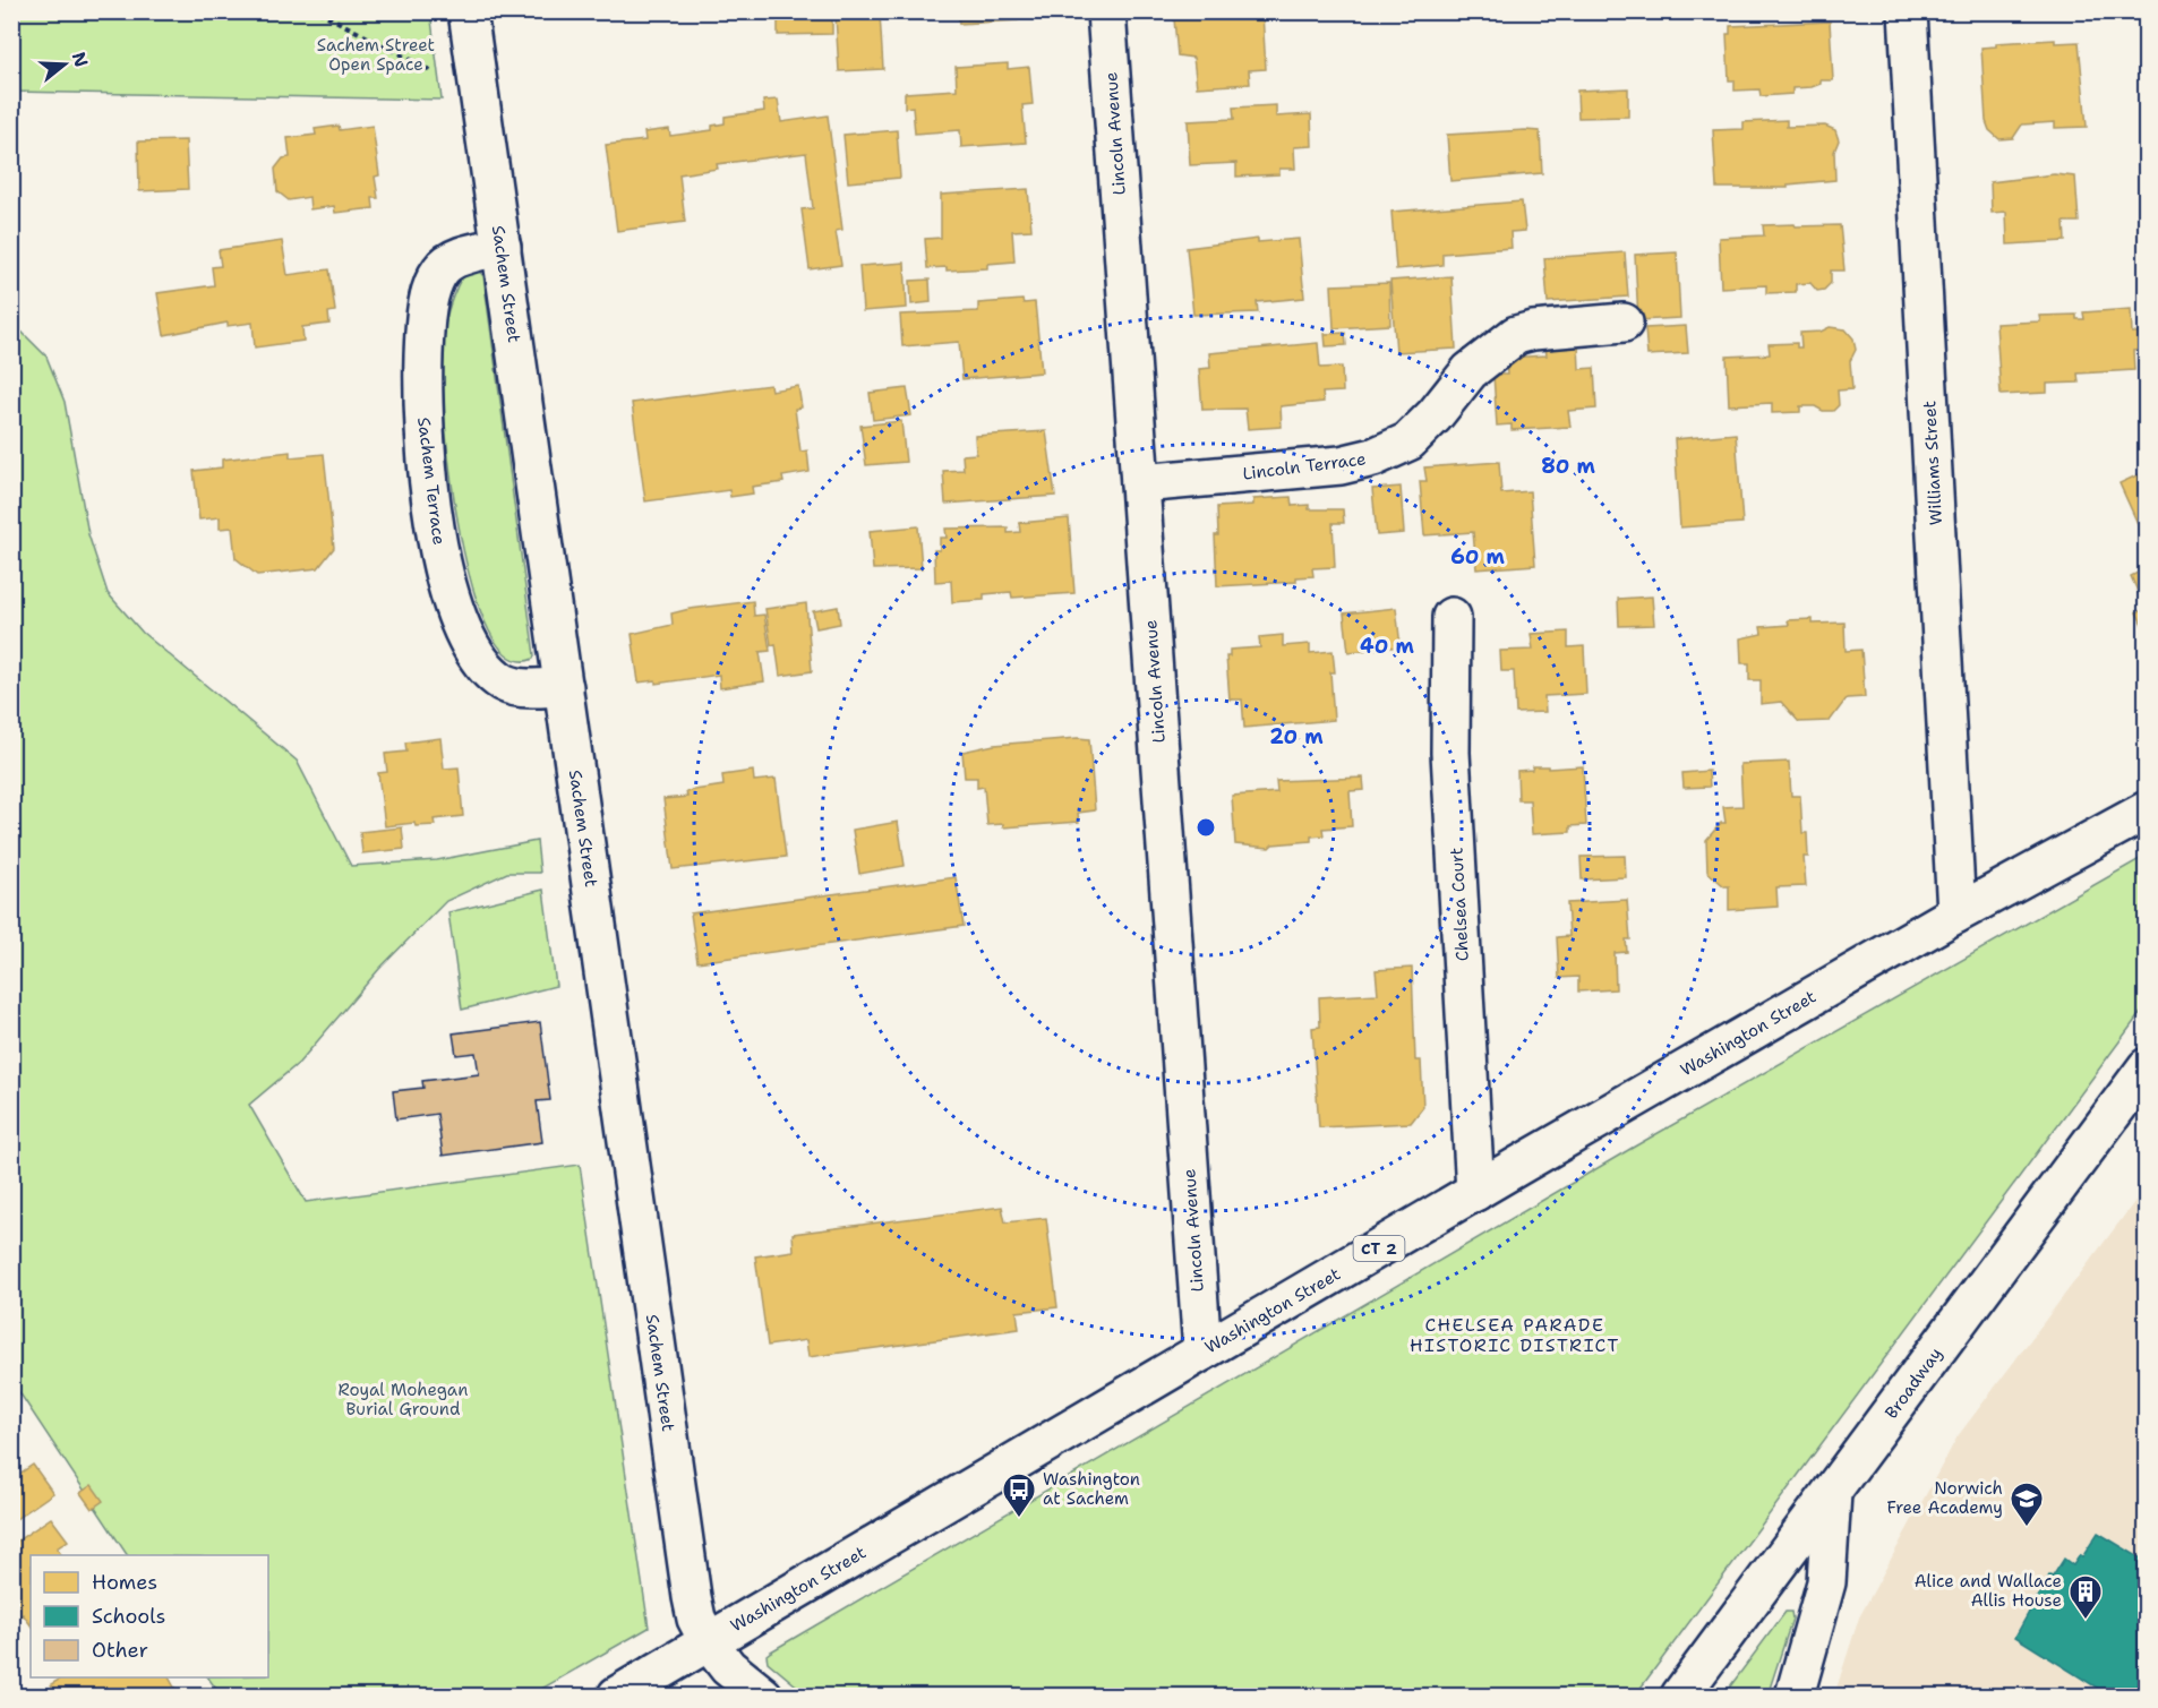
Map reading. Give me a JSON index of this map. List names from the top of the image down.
{
  "streets": {
    "main road": [
      "Lincoln Avenue",
      "Sachem Street",
      "Williams Street",
      "Lincoln Terrace",
      "Sachem Terrace",
      "Chelsea Court",
      "Washington Street",
      "CT 2",
      "Broadway"
    ]
  },
  "crossings": [
    ["Lincoln Avenue", "Lincoln Terrace"],
    ["Lincoln Avenue", "Washington Street"],
    ["Sachem Street", "Sachem Terrace"],
    ["Sachem Street", "Washington Street"],
    ["Williams Street", "Washington Street"],
    ["Chelsea Court", "Washington Street"]
  ],
  "districts": ["CHELSEA PARADE HISTORIC DISTRICT"],
  "parks": ["Sachem Street Open Space", "Royal Mohegan Burial Ground"],
  "places": {
    "bus stop": ["Washington at Sachem"],
    "school or university": ["Norwich Free Academy"],
    "building": ["Alice and Wallace Allis House"]
  },
  "legend": ["Homes", "Schools", "Other"],
  "north": "right",
  "rings": [
    "80 m",
    "60 m",
    "40 m",
    "20 m"
  ]
}
